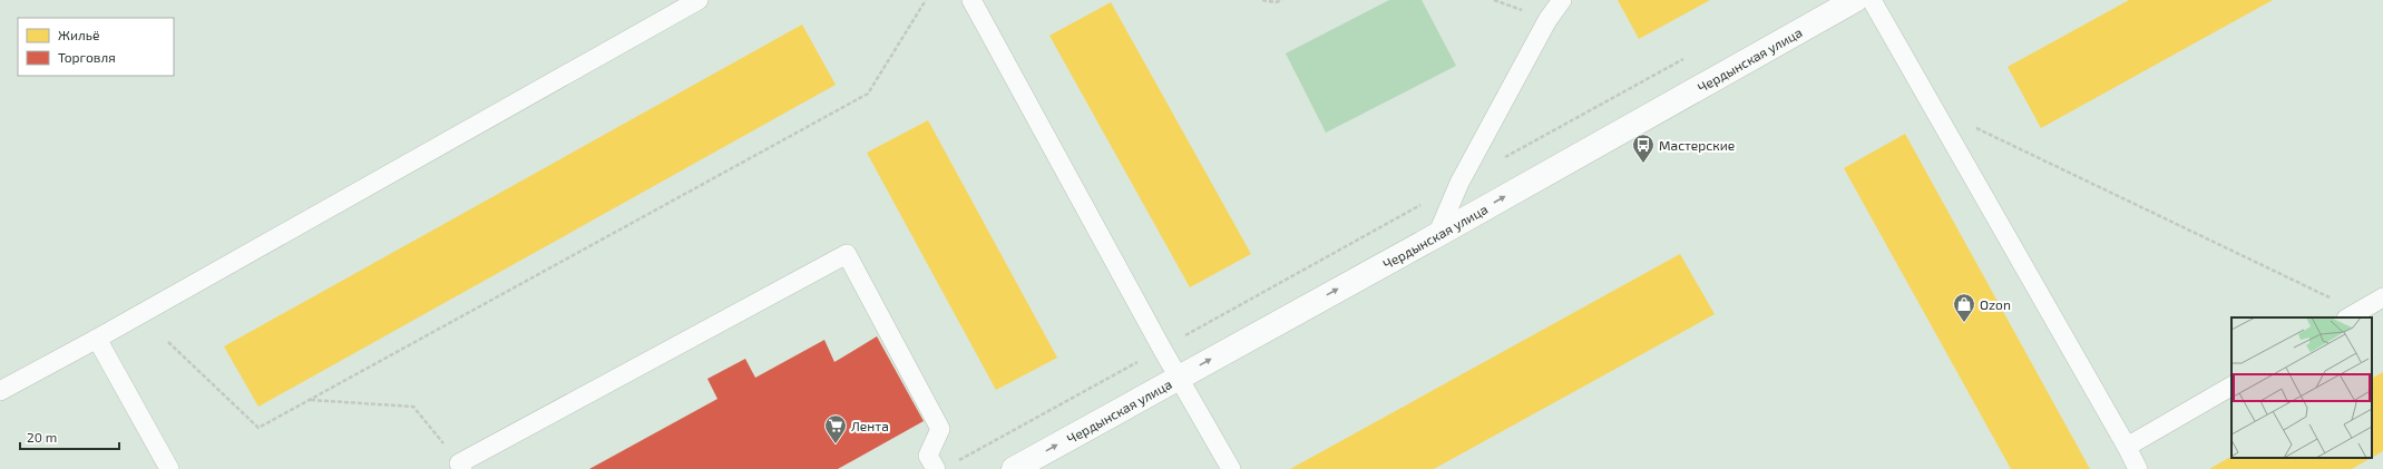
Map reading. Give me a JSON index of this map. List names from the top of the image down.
{
  "streets": {
    "street": ["Чердынская улица"]
  },
  "one_way": ["Чердынская улица"],
  "places": {
    "bus stop": ["Мастерские"],
    "shop": ["Ozon"],
    "supermarket": ["Лента"]
  },
  "legend": ["Жильё", "Торговля"],
  "scale_bar": "20 m"
}
